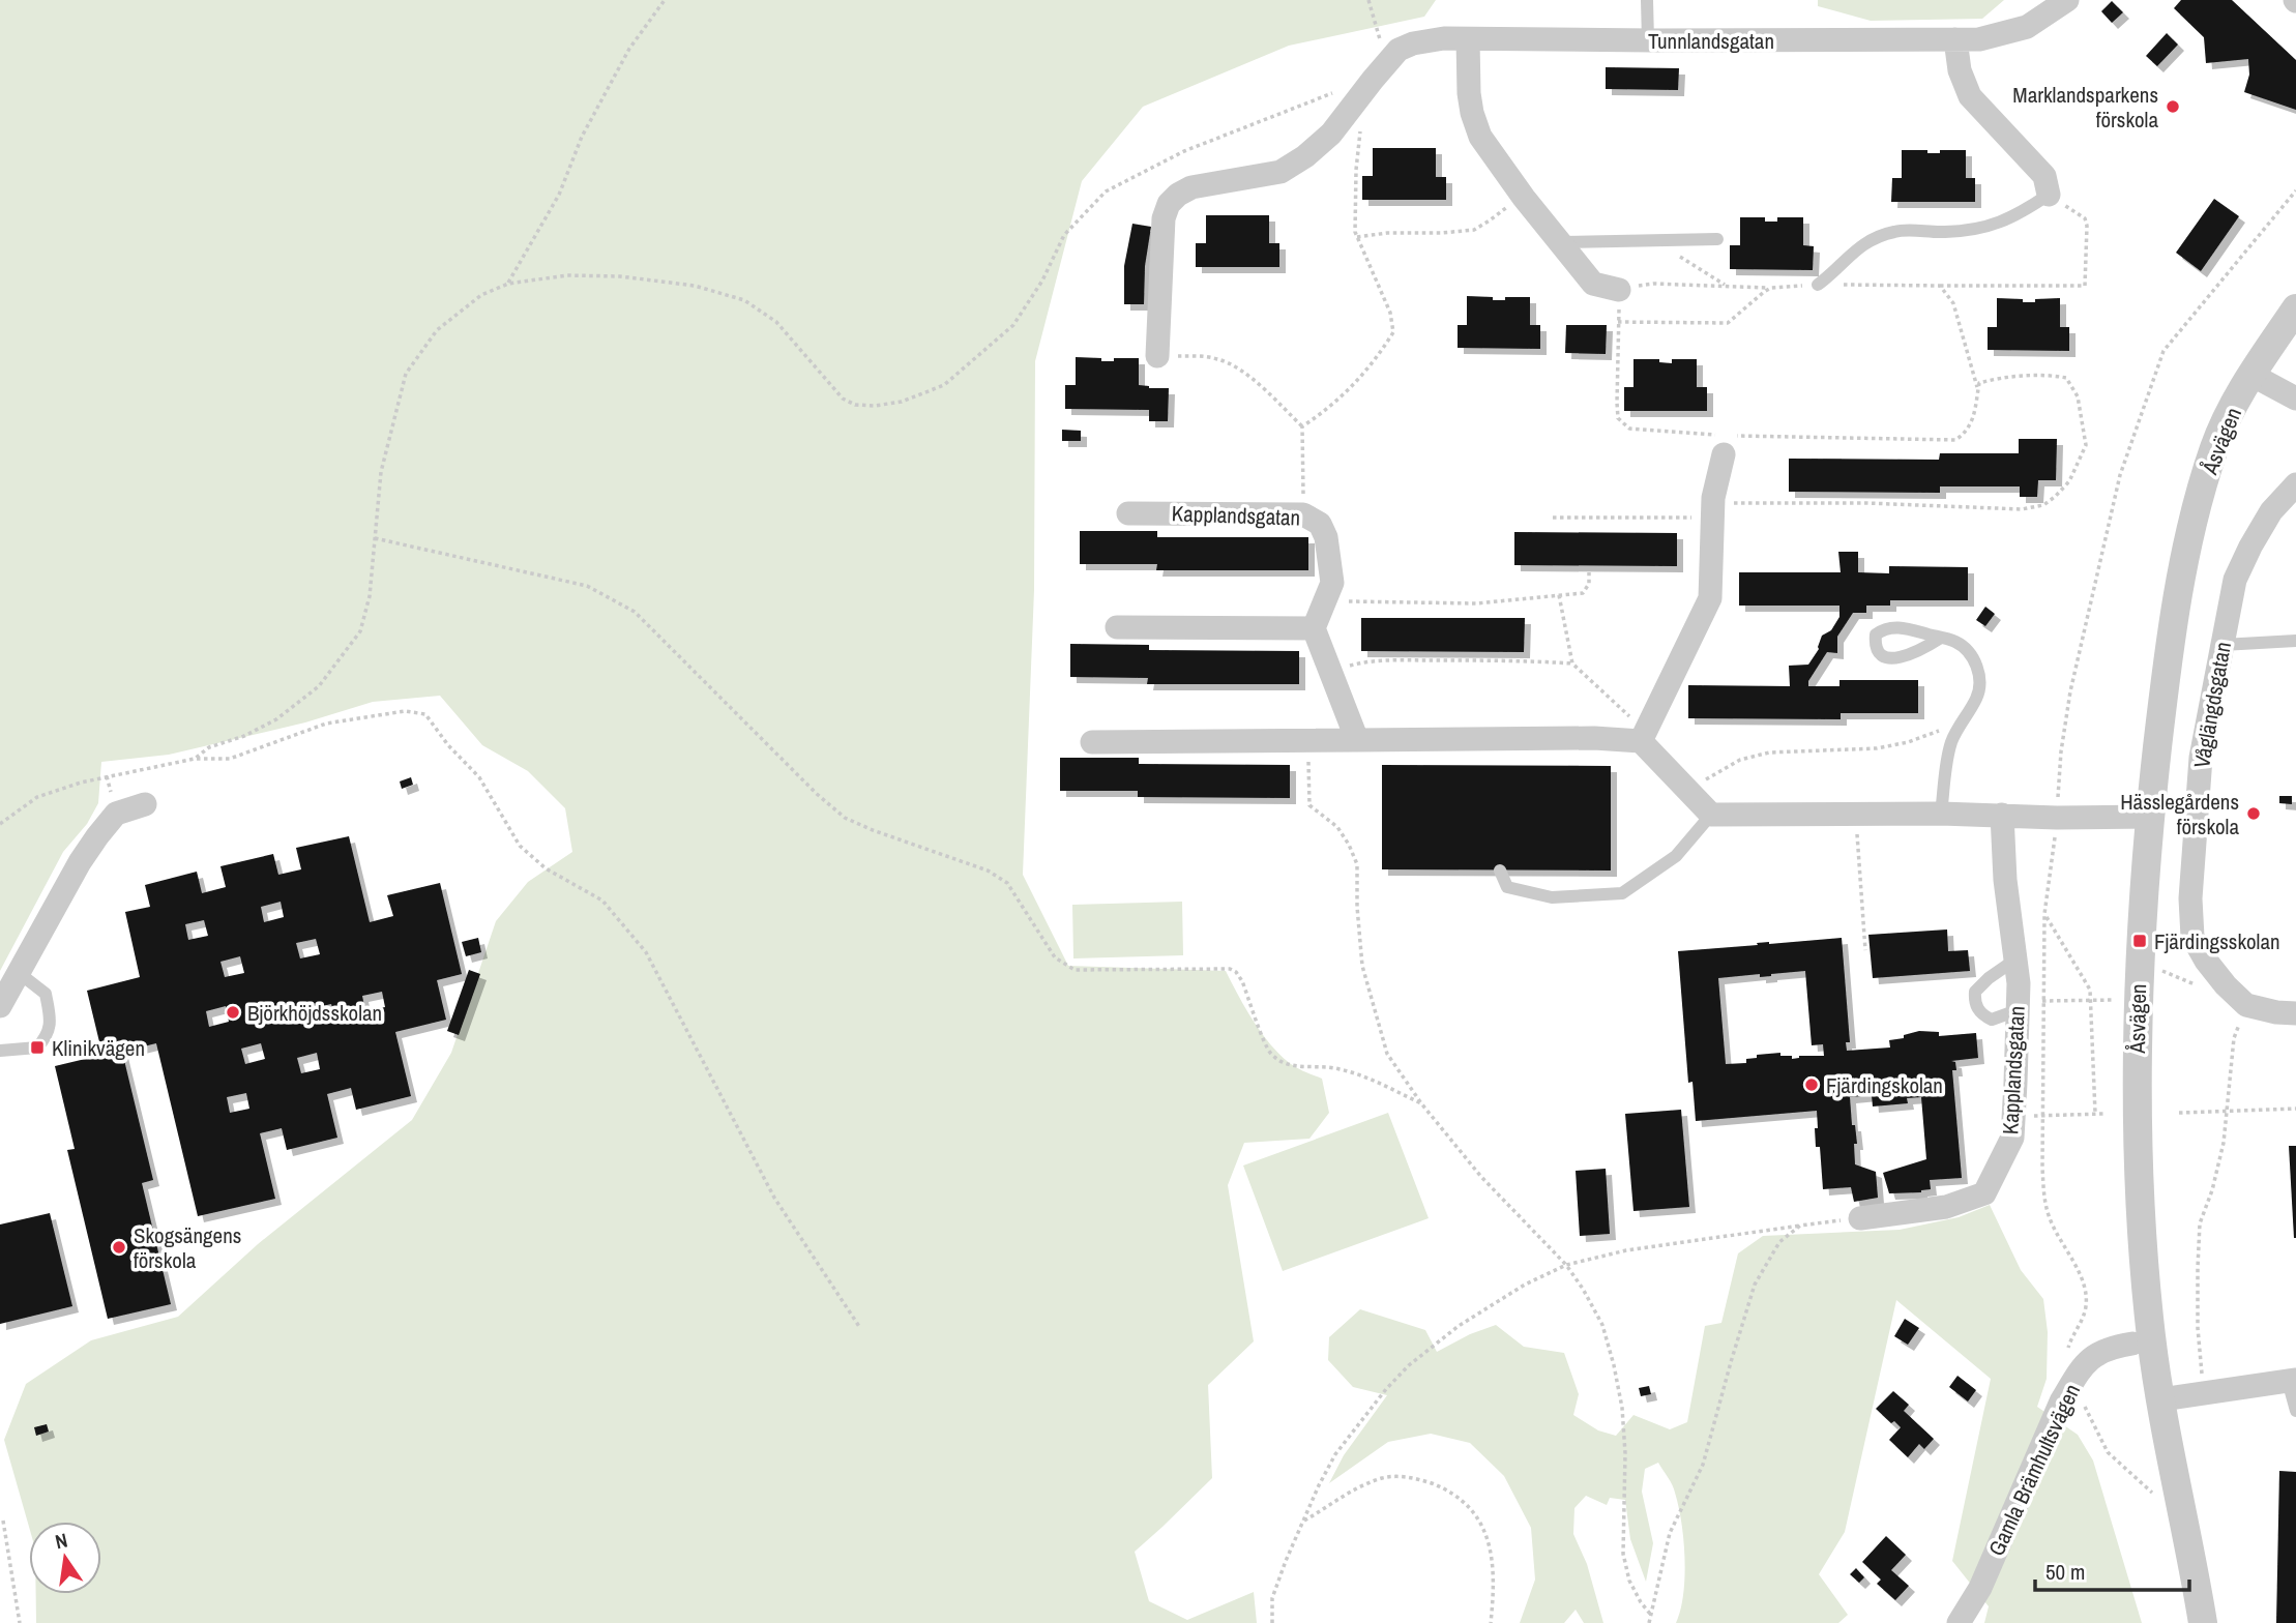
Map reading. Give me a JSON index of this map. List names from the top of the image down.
{
  "streets": {
    "street": [
      "Tunnlandsgatan",
      "Åsvägen",
      "Kapplandsgatan",
      "Våglängdsgatan",
      "Gamla Brämhultsvägen"
    ]
  },
  "places": {
    "other": [
      "Marklandsparkens förskola",
      "Hässlegårdens förskola",
      "Björkhöjdsskolan",
      "Fjärdingskolan",
      "Skogsängens förskola"
    ],
    "transit": ["Fjärdingsskolan", "Klinikvägen"]
  },
  "scale_bar": "50 m",
  "north": "top"
}
